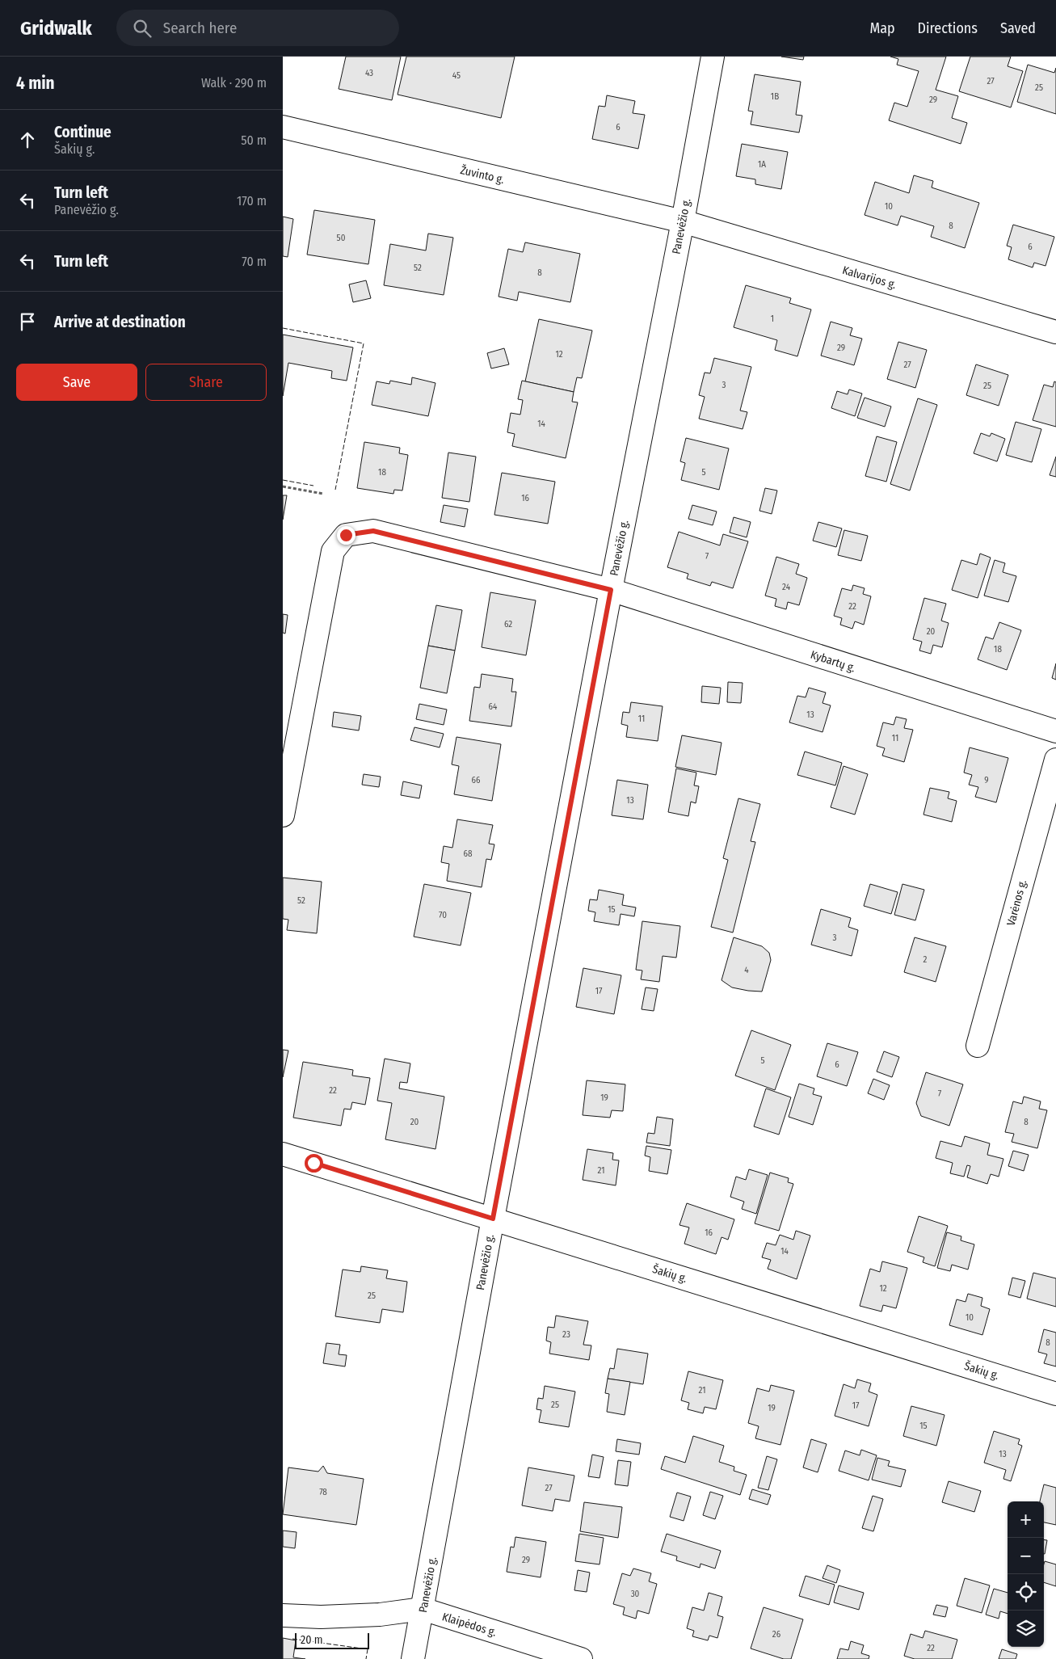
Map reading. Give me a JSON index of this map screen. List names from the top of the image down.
{
  "streets": {
    "street": [
      "Žuvinto g.",
      "Panevėžio g.",
      "Kalvarijos g.",
      "Kybartų g.",
      "Varėnos g.",
      "Šakių g.",
      "Klaipėdos g."
    ]
  },
  "crossings": [
    ["Žuvinto g.", "Panevėžio g."],
    ["Žuvinto g.", "Kalvarijos g."],
    ["Panevėžio g.", "Kalvarijos g."],
    ["Panevėžio g.", "Kybartų g."],
    ["Panevėžio g.", "Šakių g."],
    ["Panevėžio g.", "Klaipėdos g."]
  ],
  "house_numbers": [
    "43",
    "45",
    "27",
    "25",
    "1B",
    "29",
    "6",
    "1A",
    "10",
    "8",
    "50",
    "6",
    "52",
    "8",
    "1",
    "29",
    "12",
    "27",
    "3",
    "25",
    "14",
    "18",
    "5",
    "16",
    "7",
    "24",
    "22",
    "62",
    "20",
    "18",
    "64",
    "13",
    "11",
    "11",
    "66",
    "9",
    "13",
    "68",
    "52",
    "15",
    "70",
    "3",
    "2",
    "4",
    "17",
    "5",
    "6",
    "22",
    "7",
    "19",
    "20",
    "8",
    "21",
    "16",
    "14",
    "12",
    "25",
    "10",
    "23",
    "8",
    "21",
    "25",
    "17",
    "19",
    "15",
    "13",
    "27",
    "78",
    "29",
    "30",
    "26",
    "22"
  ],
  "scale_bar": "20 m",
  "page": {
    "header": "Gridwalk",
    "search": "Search here",
    "nav": ["Map", "Directions", "Saved"],
    "heading": ["4 min", "Walk · 290 m"],
    "list": [
      ["Continue", "Šakių g.", "50 m"],
      ["Turn left", "Panevėžio g.", "170 m"],
      ["Turn left", "70 m"],
      "Arrive at destination"
    ],
    "buttons": ["Save", "Share"],
    "map_buttons": ["+", "−"],
    "scale": "20 m"
  }
}
